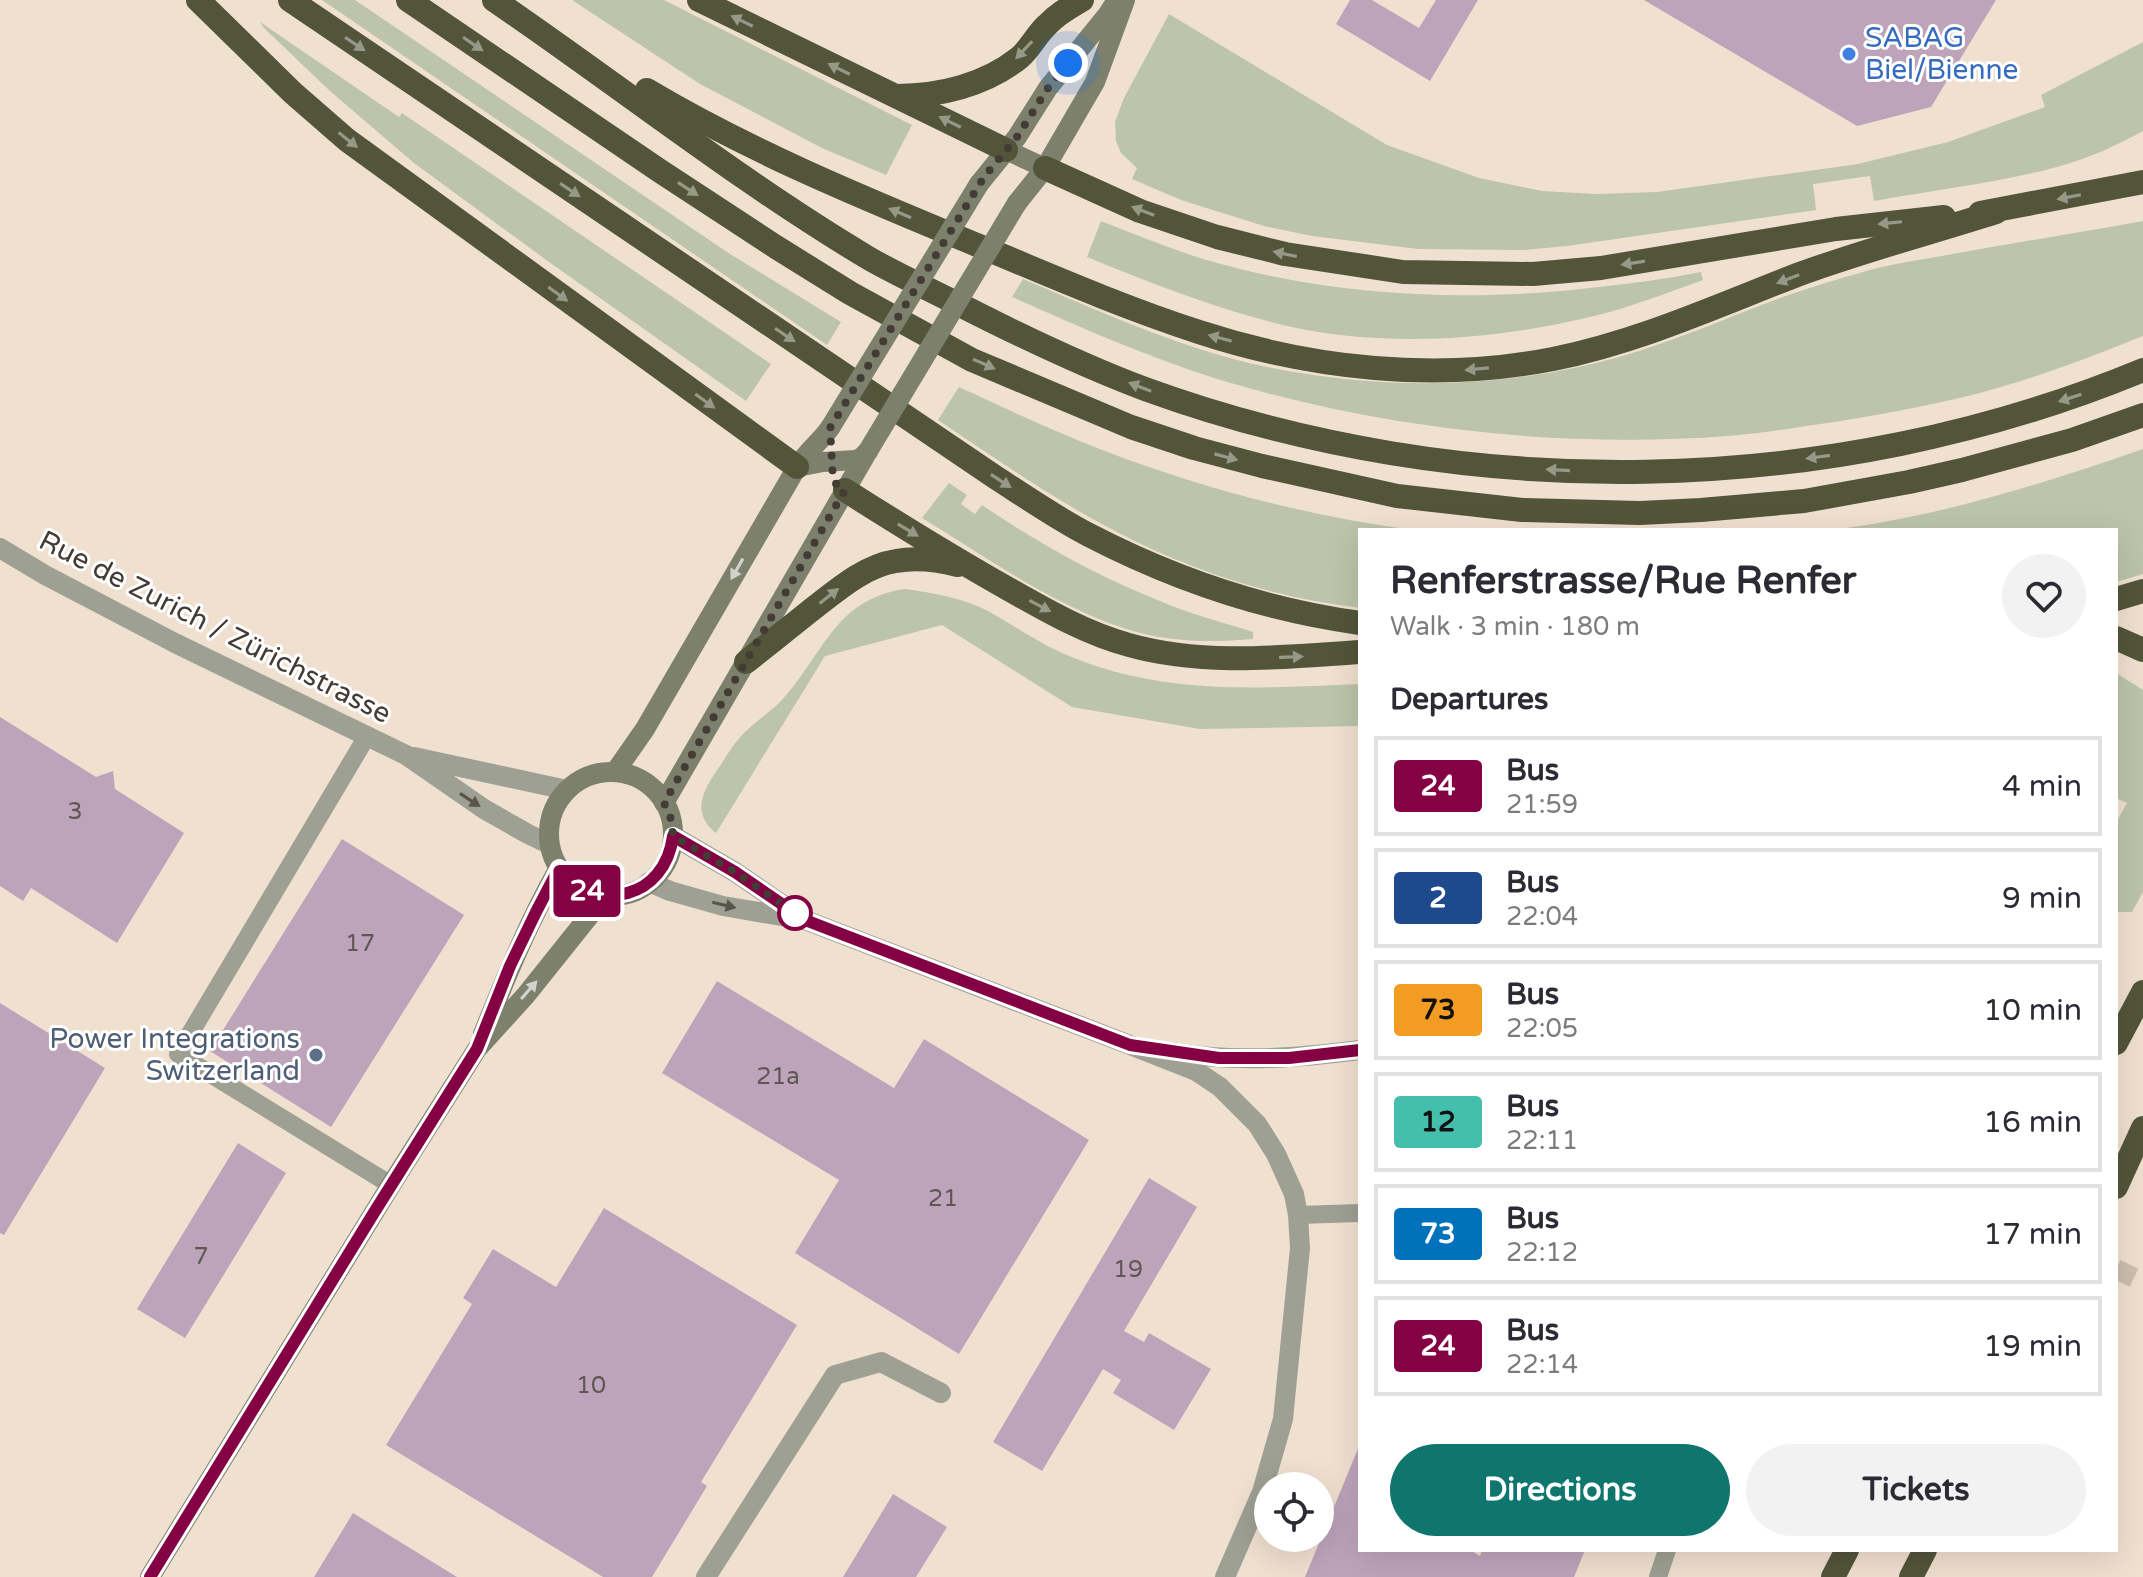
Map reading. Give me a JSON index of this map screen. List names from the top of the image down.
{
  "streets": {
    "street": ["Rue de Zurich / Zürichstrasse"]
  },
  "places": ["SABAG Biel/Bienne", "Power Integrations Switzerland"],
  "lines": ["bus line 24"],
  "house_numbers": [
    "3",
    "17",
    "21a",
    "21",
    "7",
    "19",
    "10"
  ],
  "page": {
    "on_map": "24",
    "heading": [
      ["Renferstrasse/Rue Renfer", "Walk · 3 min · 180 m"],
      "Departures"
    ],
    "list": [
      {
        "mark": "24",
        "name": "Bus",
        "note": "21:59",
        "value": "4 min"
      },
      {
        "mark": "2",
        "name": "Bus",
        "note": "22:04",
        "value": "9 min"
      },
      {
        "mark": "73",
        "name": "Bus",
        "note": "22:05",
        "value": "10 min"
      },
      {
        "mark": "12",
        "name": "Bus",
        "note": "22:11",
        "value": "16 min"
      },
      {
        "mark": "73",
        "name": "Bus",
        "note": "22:12",
        "value": "17 min"
      },
      {
        "mark": "24",
        "name": "Bus",
        "note": "22:14",
        "value": "19 min"
      }
    ],
    "buttons": ["Directions", "Tickets"]
  }
}
